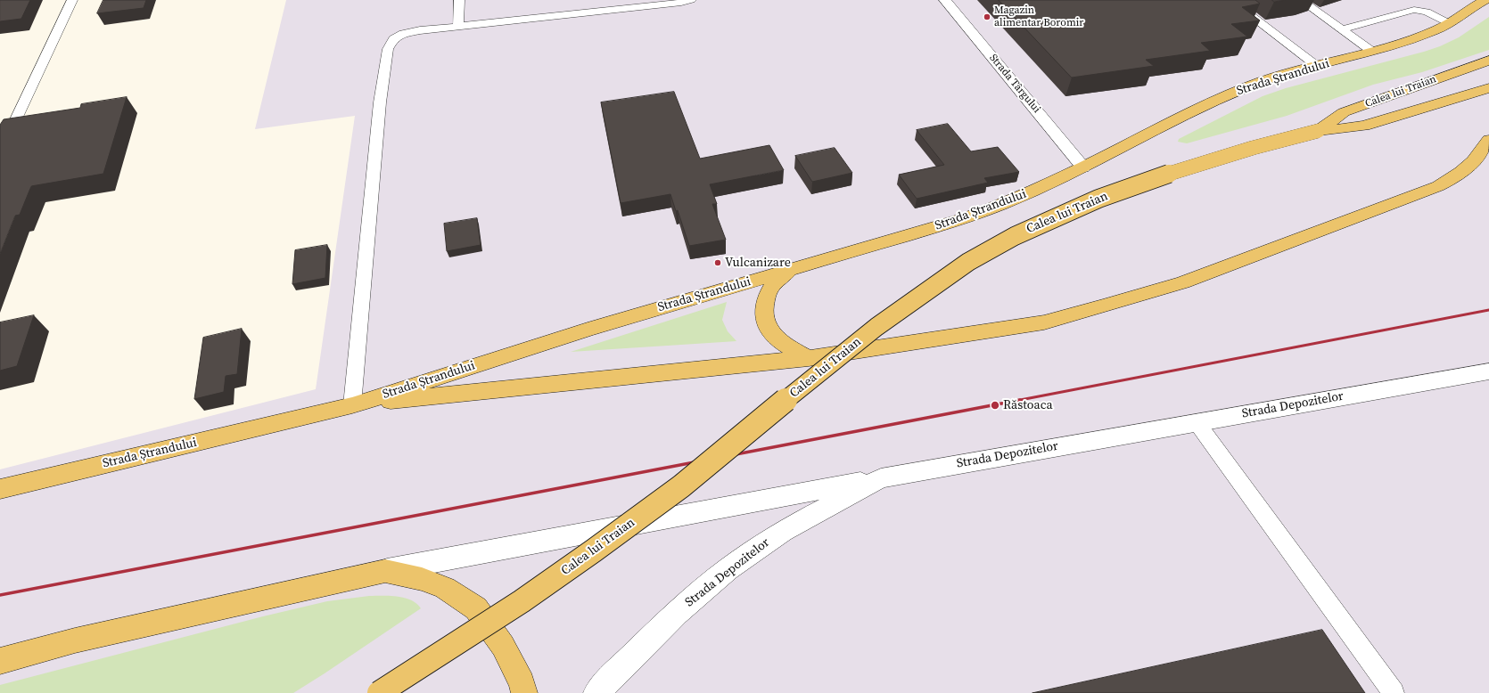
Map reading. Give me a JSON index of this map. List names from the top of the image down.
{
  "streets": {
    "main road": ["Strada Ștrandului", "Calea lui Traian"],
    "street": ["Strada Târgului", "Strada Depozitelor"]
  },
  "crossings": [
    ["Strada Ștrandului", "Strada Târgului"]
  ],
  "places": ["Magazin alimentar Boromir", "Vulcanizare", "Răstoaca"]
}
